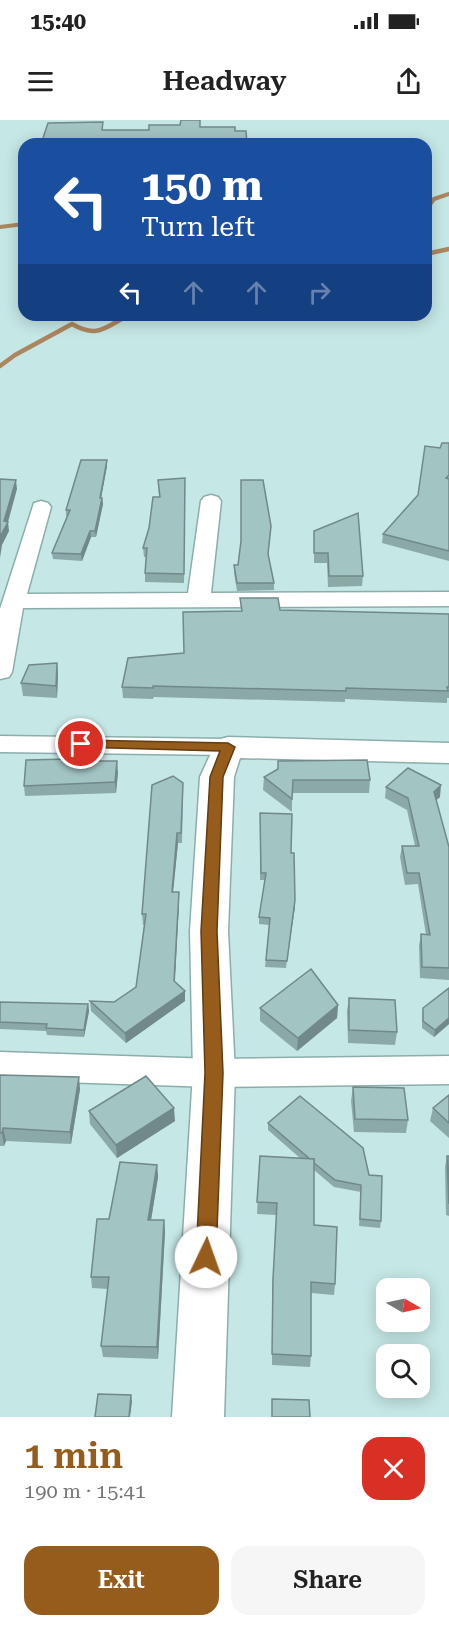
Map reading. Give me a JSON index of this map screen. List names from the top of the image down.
{
  "north": "right",
  "page": {
    "status": "15:40",
    "header": "Headway",
    "turn": ["150 m", "Turn left"],
    "heading": ["1 min", "190 m · 15:41"],
    "buttons": ["Exit", "Share"]
  }
}
